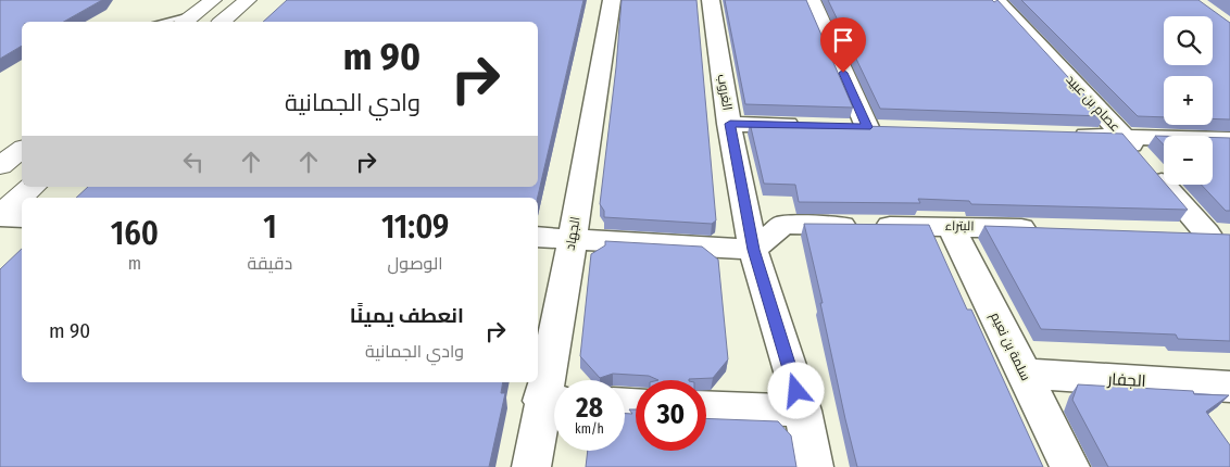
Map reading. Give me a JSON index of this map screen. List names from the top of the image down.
{
  "streets": {
    "street": [
      "الغروب",
      "عصام بن عبيد",
      "البتراء",
      "الجهاد",
      "سلمة بن نعيم",
      "الجفار"
    ]
  },
  "crossings": [
    ["الغروب", "البتراء"],
    ["البتراء", "سلمة بن نعيم"],
    ["سلمة بن نعيم", "الجفار"]
  ],
  "page": {
    "map_buttons": ["+", "−"],
    "turn": ["90 m", "وادي الجمانية"],
    "eta": [
      "11:09",
      "الوصول",
      "1",
      "دقيقة",
      "160",
      "m"
    ],
    "list": [
      {
        "name": "انعطف يمينًا",
        "note": "وادي الجمانية",
        "value": "90 m"
      }
    ],
    "speed": "28 km/h",
    "limit": "30"
  }
}
